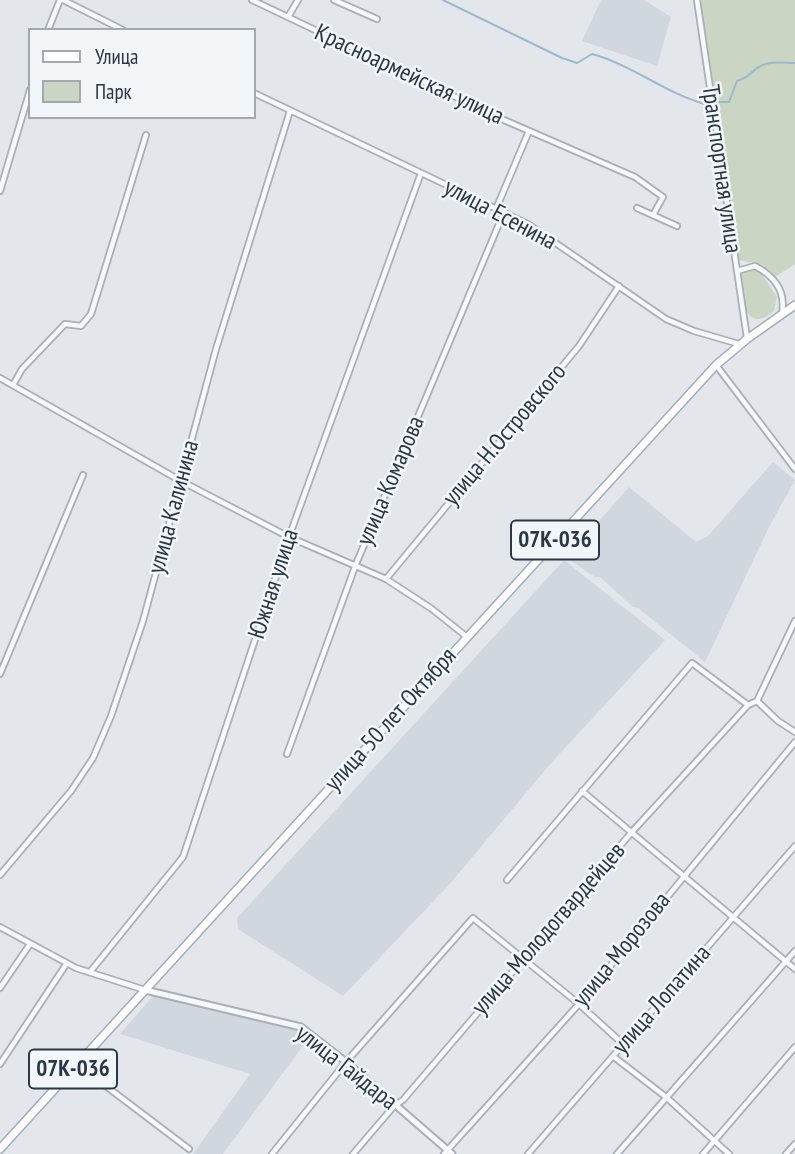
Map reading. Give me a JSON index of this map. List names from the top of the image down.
{
  "streets": {
    "main road": ["07К-036", "улица 50 лет Октября"],
    "street": [
      "Красноармейская улица",
      "Транспортная улица",
      "улица Есенина",
      "улица Н.Островского",
      "улица Комарова",
      "улица Калинина",
      "Южная улица",
      "улица Молодогвардейцев",
      "улица Морозова",
      "улица Лопатина",
      "улица Гайдара"
    ]
  },
  "crossings": [
    ["Транспортная улица", "улица Есенина"],
    ["Транспортная улица", "улица 50 лет Октября"],
    ["улица Есенина", "улица Н.Островского"],
    ["улица Есенина", "улица Комарова"],
    ["улица Есенина", "улица Калинина"],
    ["улица Есенина", "Южная улица"],
    ["улица Есенина", "улица 50 лет Октября"],
    ["улица 50 лет Октября", "улица Гайдара"],
    ["улица Молодогвардейцев", "улица Гайдара"],
    ["улица Морозова", "улица Гайдара"]
  ],
  "legend": ["Улица", "Парк"]
}
